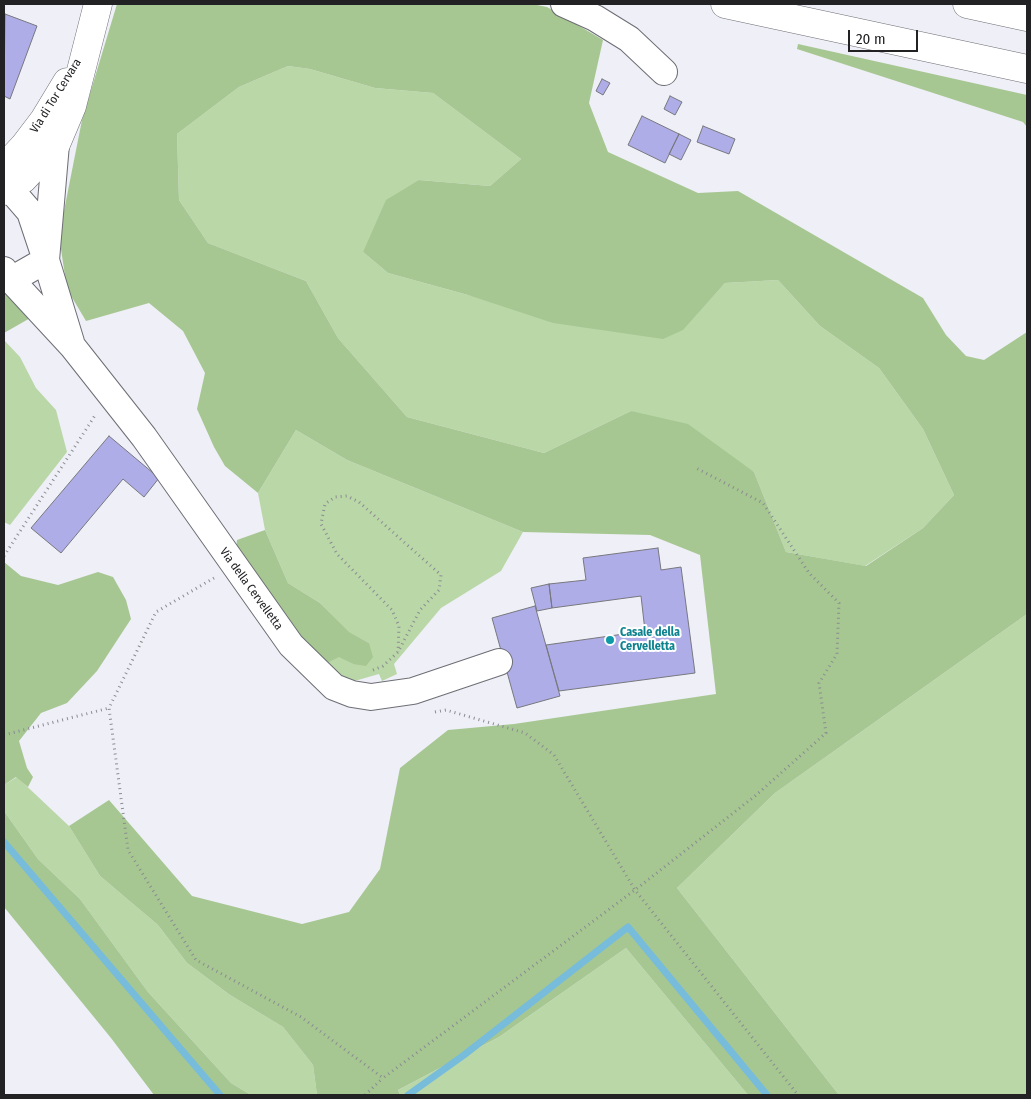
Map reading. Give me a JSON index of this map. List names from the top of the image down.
{
  "streets": {
    "main road": ["Via di Tor Cervara"],
    "street": ["Via della Cervelletta"]
  },
  "places": ["Casale della Cervelletta"],
  "scale_bar": "20 m"
}
